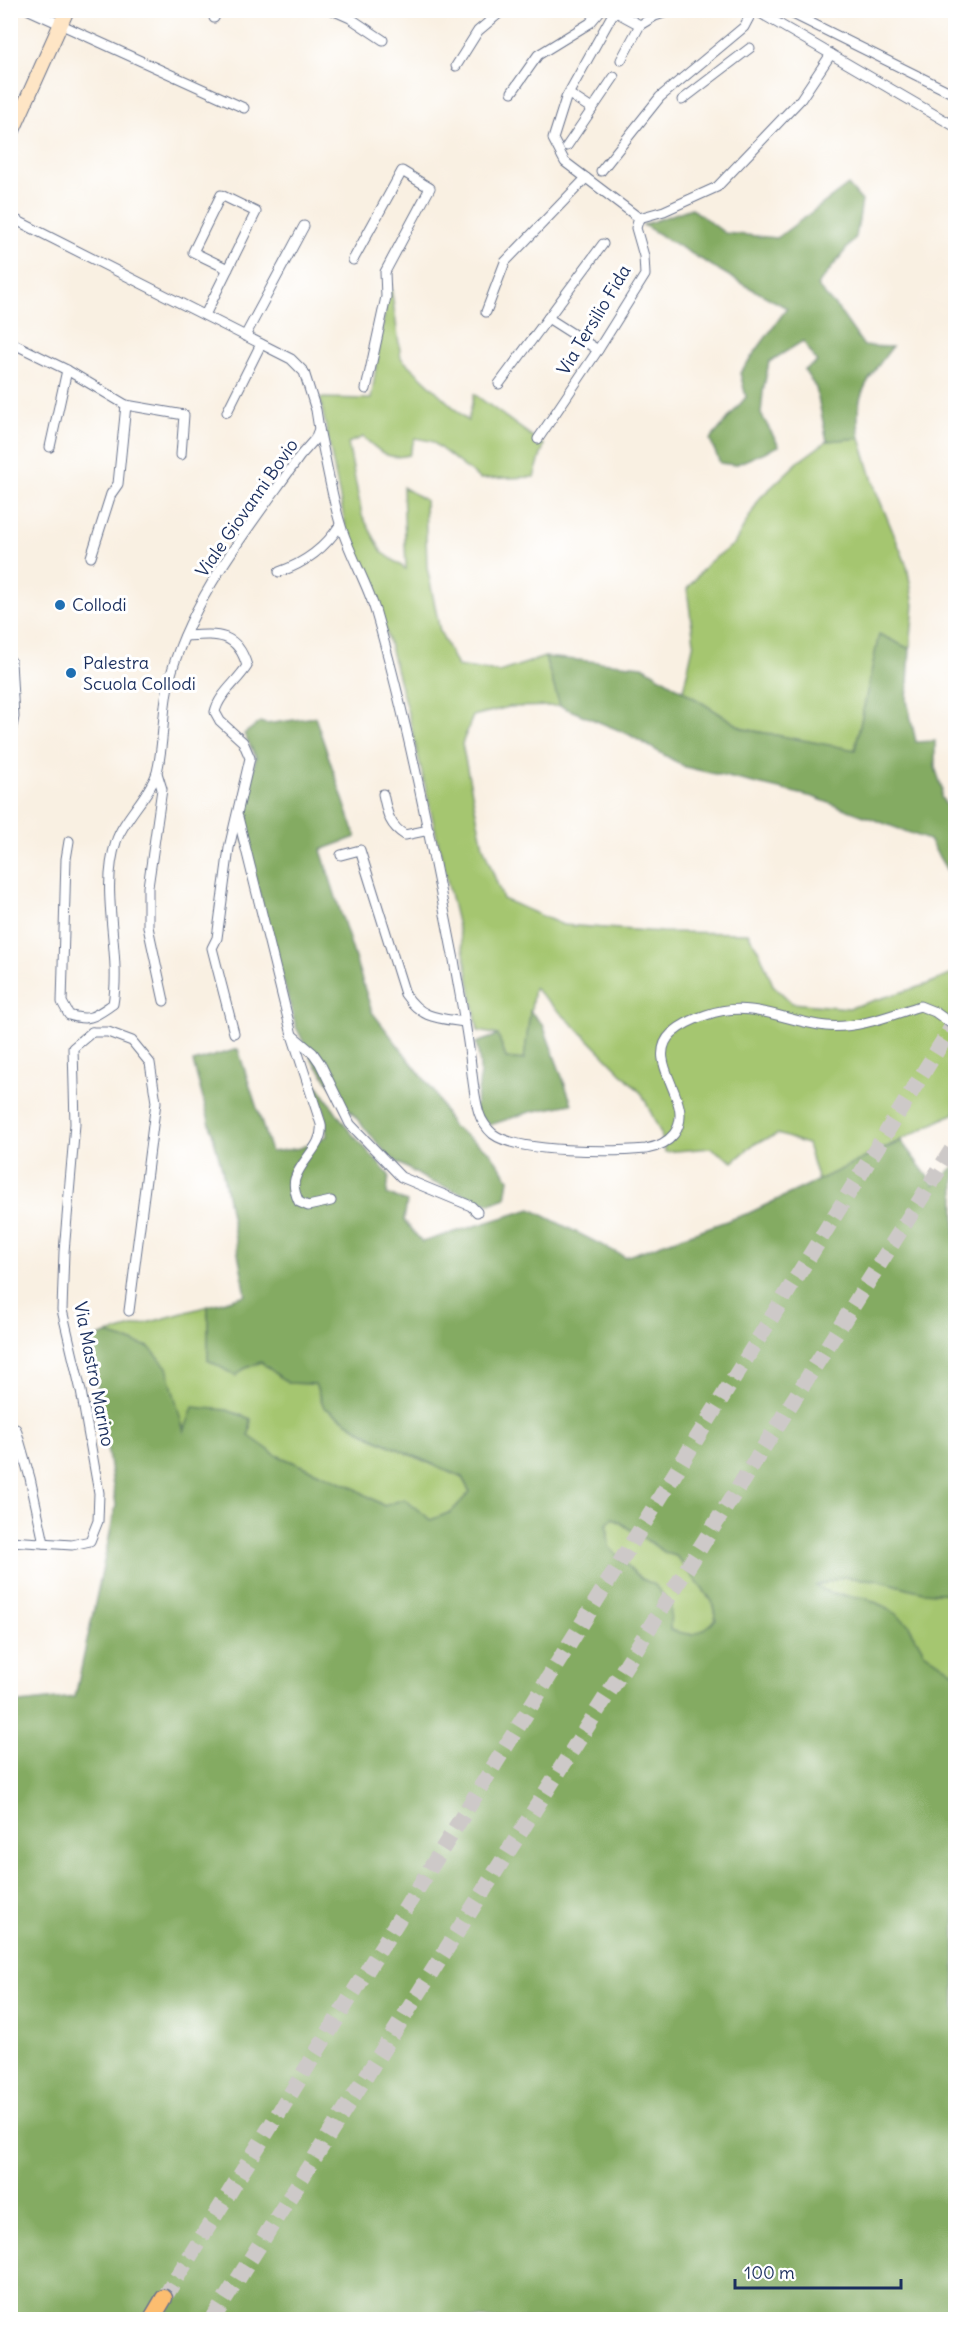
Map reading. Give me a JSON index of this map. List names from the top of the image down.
{
  "streets": {
    "street": ["Via Tersilio Fida", "Viale Giovanni Bovio", "Via Mastro Marino"]
  },
  "places": ["Collodi", "Palestra Scuola Collodi"],
  "scale_bar": "100 m"
}
